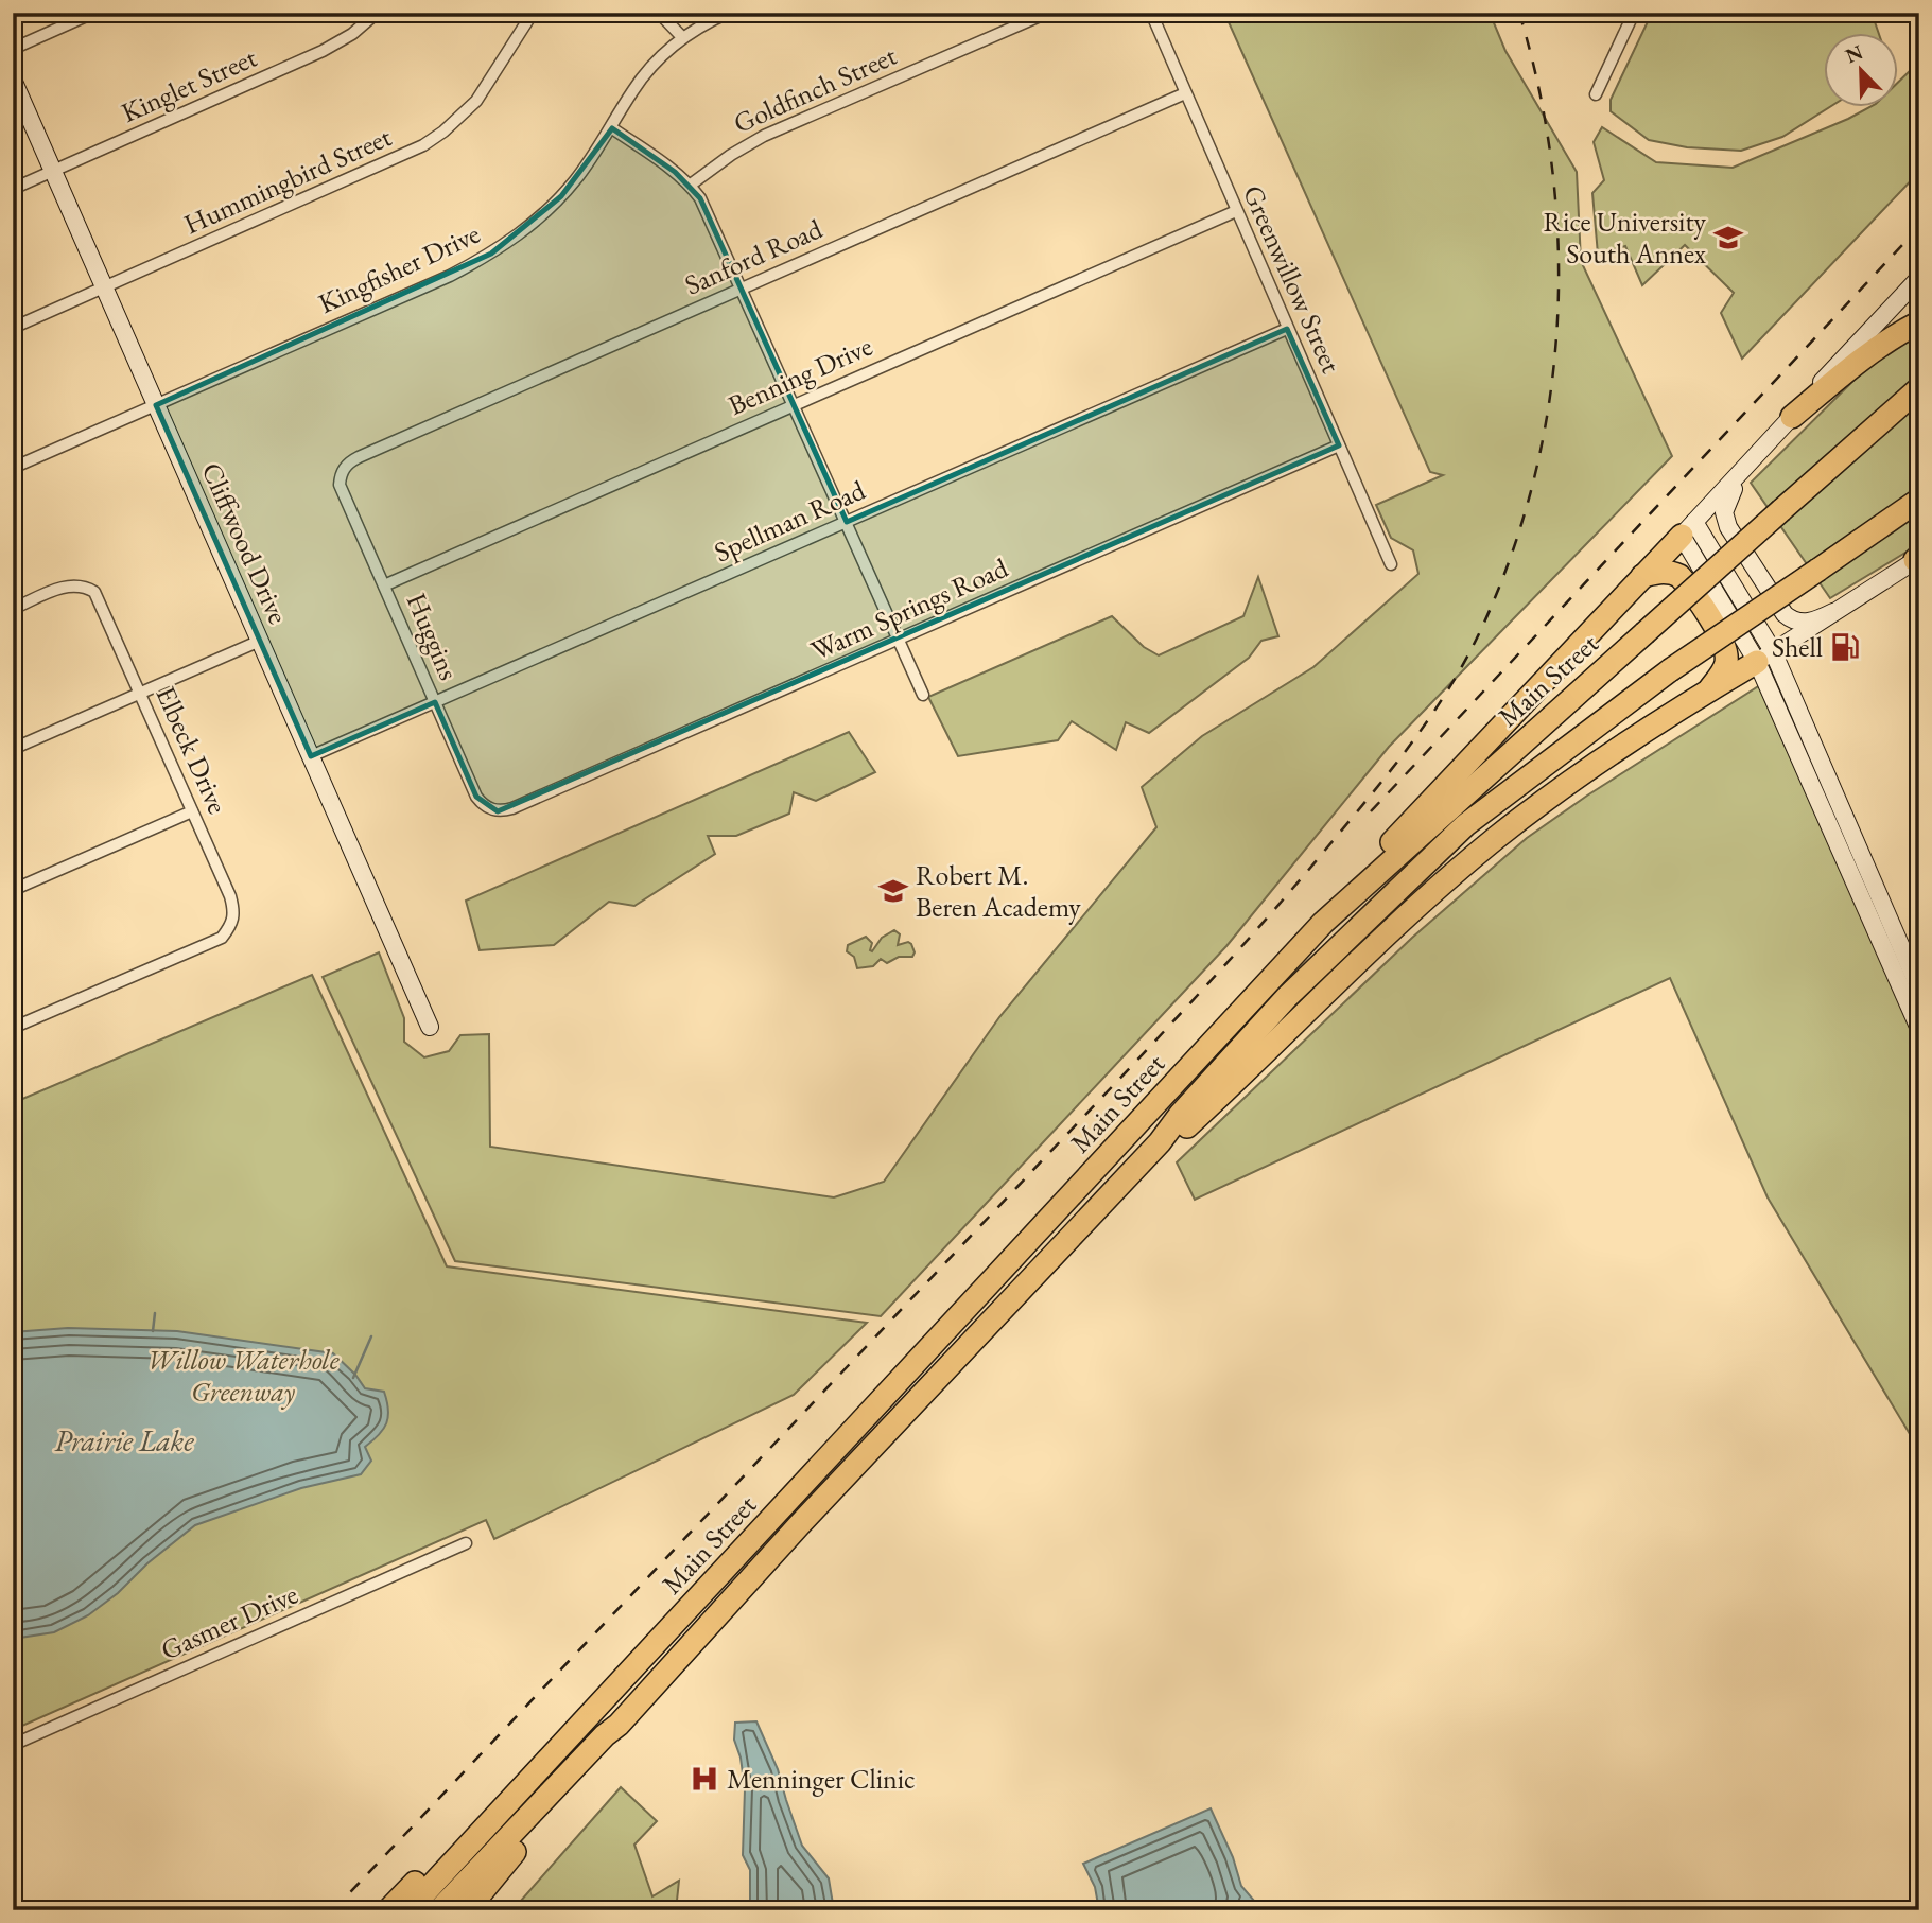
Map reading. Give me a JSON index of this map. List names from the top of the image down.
{
  "streets": {
    "highway": ["Main Street"],
    "main road": ["Cliffwood Drive"],
    "street": [
      "Kinglet Street",
      "Goldfinch Street",
      "Hummingbird Street",
      "Sanford Road",
      "Kingfisher Drive",
      "Greenwillow Street",
      "Benning Drive",
      "Spellman Road",
      "Warm Springs Road",
      "Huggins",
      "Elbeck Drive",
      "Gasmer Drive"
    ]
  },
  "crossings": [
    ["Kinglet Street", "Cliffwood Drive"],
    ["Hummingbird Street", "Cliffwood Drive"],
    ["Sanford Road", "Greenwillow Street"],
    ["Sanford Road", "Huggins"],
    ["Kingfisher Drive", "Cliffwood Drive"],
    ["Greenwillow Street", "Benning Drive"],
    ["Greenwillow Street", "Spellman Road"],
    ["Greenwillow Street", "Warm Springs Road"],
    ["Benning Drive", "Huggins"],
    ["Spellman Road", "Cliffwood Drive"],
    ["Spellman Road", "Huggins"],
    ["Warm Springs Road", "Huggins"]
  ],
  "water": ["Prairie Lake"],
  "parks": ["Willow Waterhole Greenway"],
  "places": {
    "school or university": ["Rice University South Annex", "Robert M. Beren Academy"],
    "fuel station": ["Shell"],
    "hospital": ["Menninger Clinic"]
  },
  "north": "top left"
}
